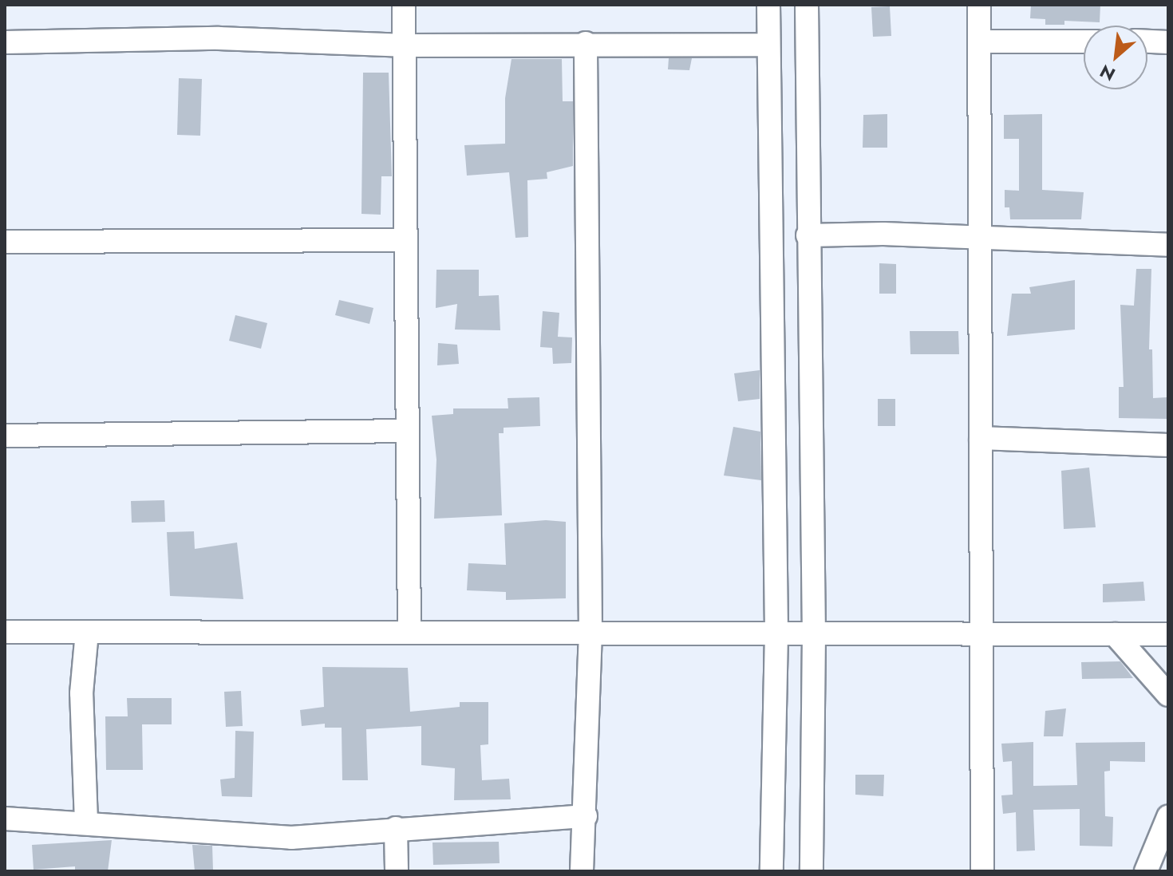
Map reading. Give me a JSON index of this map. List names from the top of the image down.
{
  "north": "bottom left"
}
